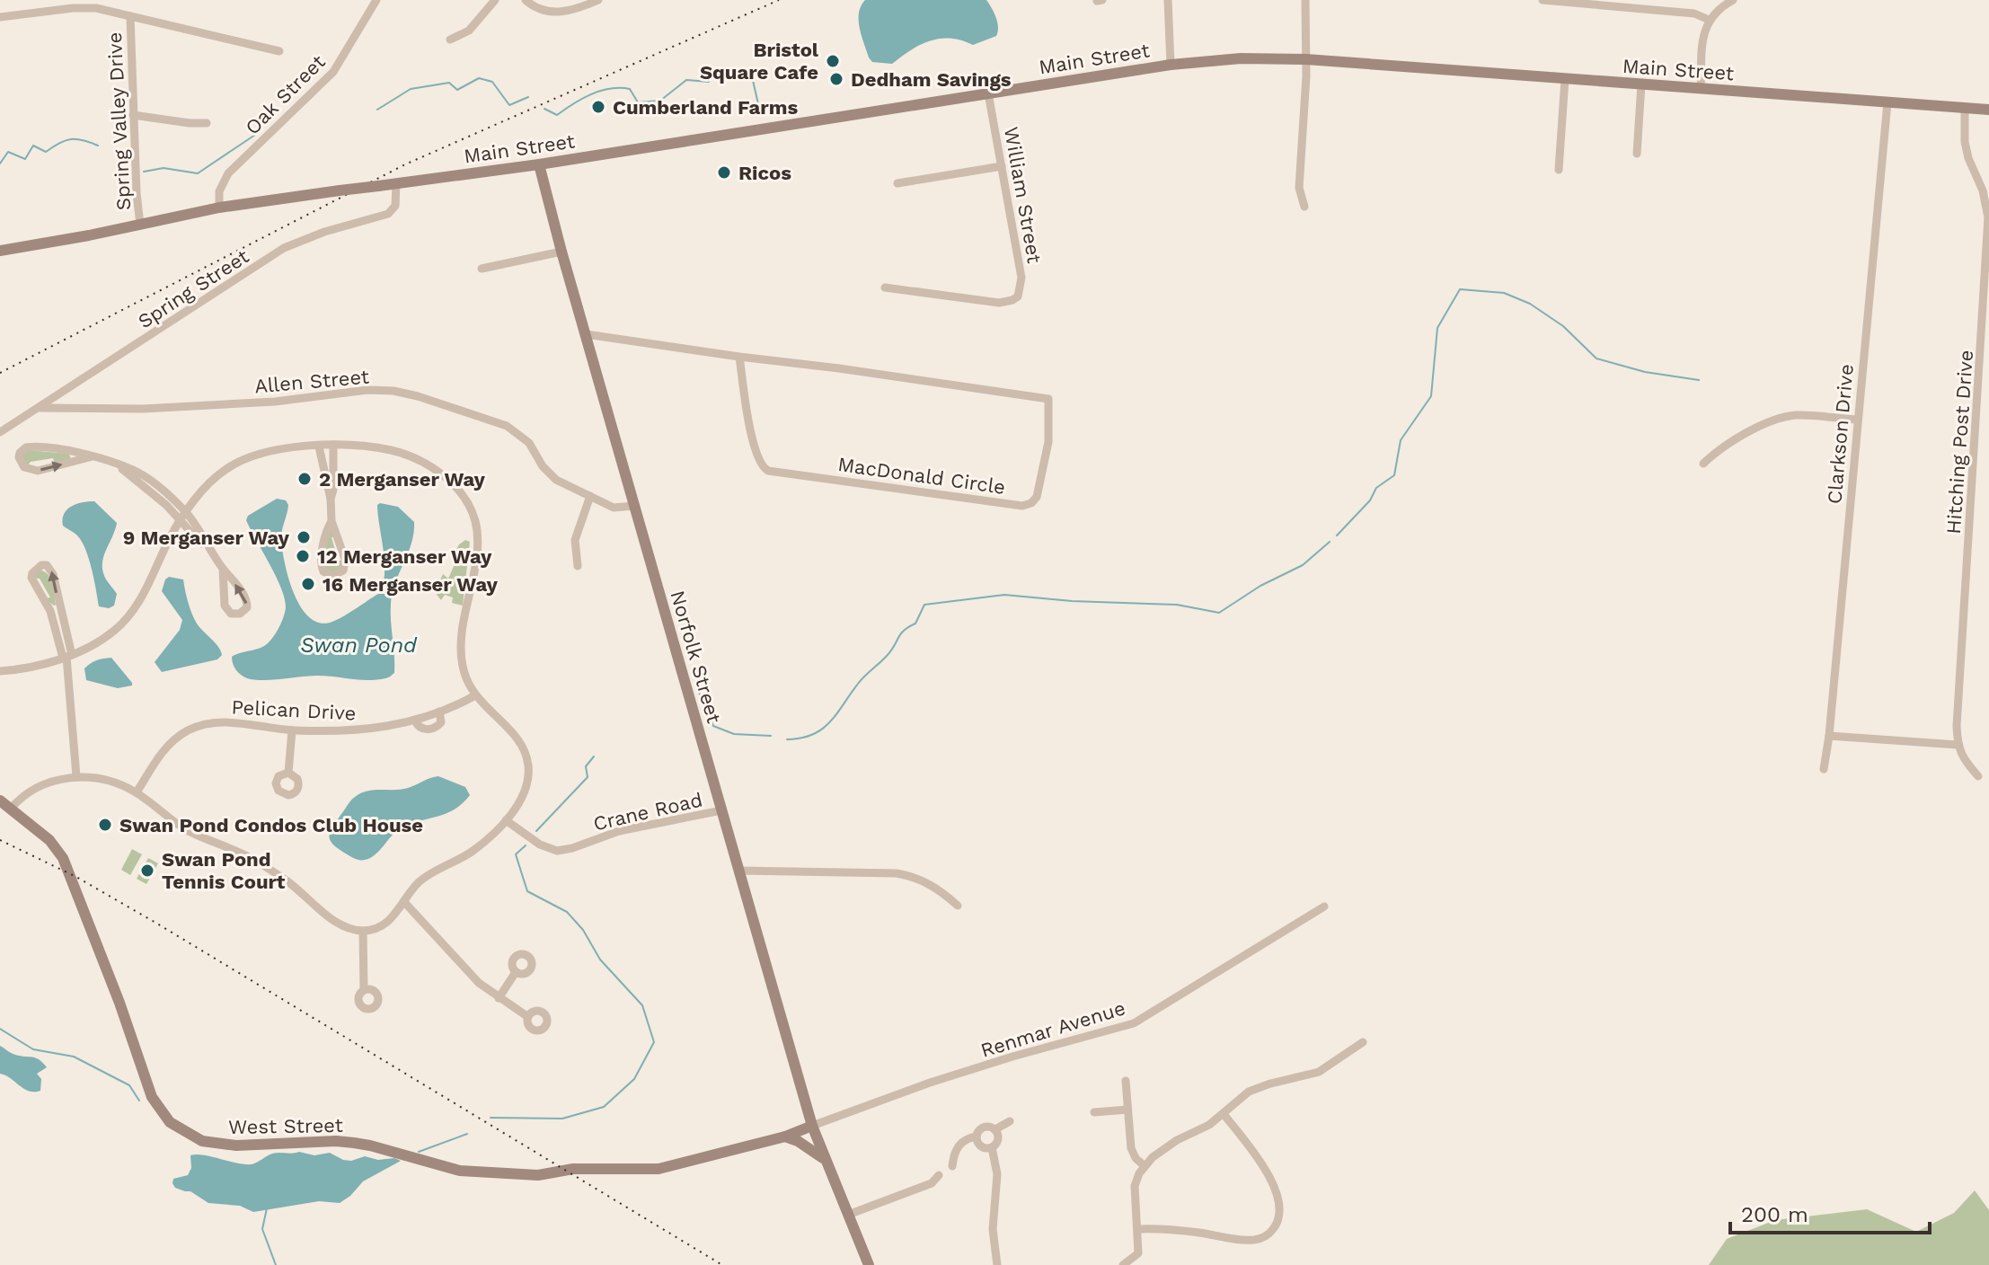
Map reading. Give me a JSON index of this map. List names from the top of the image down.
{
  "streets": {
    "main road": ["Main Street", "Norfolk Street", "West Street"],
    "street": [
      "Oak Street",
      "Spring Valley Drive",
      "William Street",
      "Spring Street",
      "Allen Street",
      "Clarkson Drive",
      "Hitching Post Drive",
      "MacDonald Circle",
      "Pelican Drive",
      "Crane Road",
      "Renmar Avenue"
    ]
  },
  "crossings": [
    ["Main Street", "Oak Street"],
    ["Main Street", "Spring Valley Drive"],
    ["Main Street", "William Street"],
    ["Main Street", "Spring Street"],
    ["Main Street", "Clarkson Drive"],
    ["Main Street", "Hitching Post Drive"],
    ["Main Street", "Norfolk Street"],
    ["Spring Street", "Allen Street"],
    ["Allen Street", "Norfolk Street"],
    ["MacDonald Circle", "Norfolk Street"],
    ["Norfolk Street", "Crane Road"],
    ["Norfolk Street", "Renmar Avenue"],
    ["Norfolk Street", "West Street"],
    ["Renmar Avenue", "West Street"]
  ],
  "water": ["Swan Pond"],
  "places": [
    "Bristol Square Cafe",
    "Dedham Savings",
    "Cumberland Farms",
    "Ricos",
    "2 Merganser Way",
    "9 Merganser Way",
    "12 Merganser Way",
    "16 Merganser Way",
    "Swan Pond Condos Club House",
    "Swan Pond Tennis Court"
  ],
  "scale_bar": "200 m"
}
